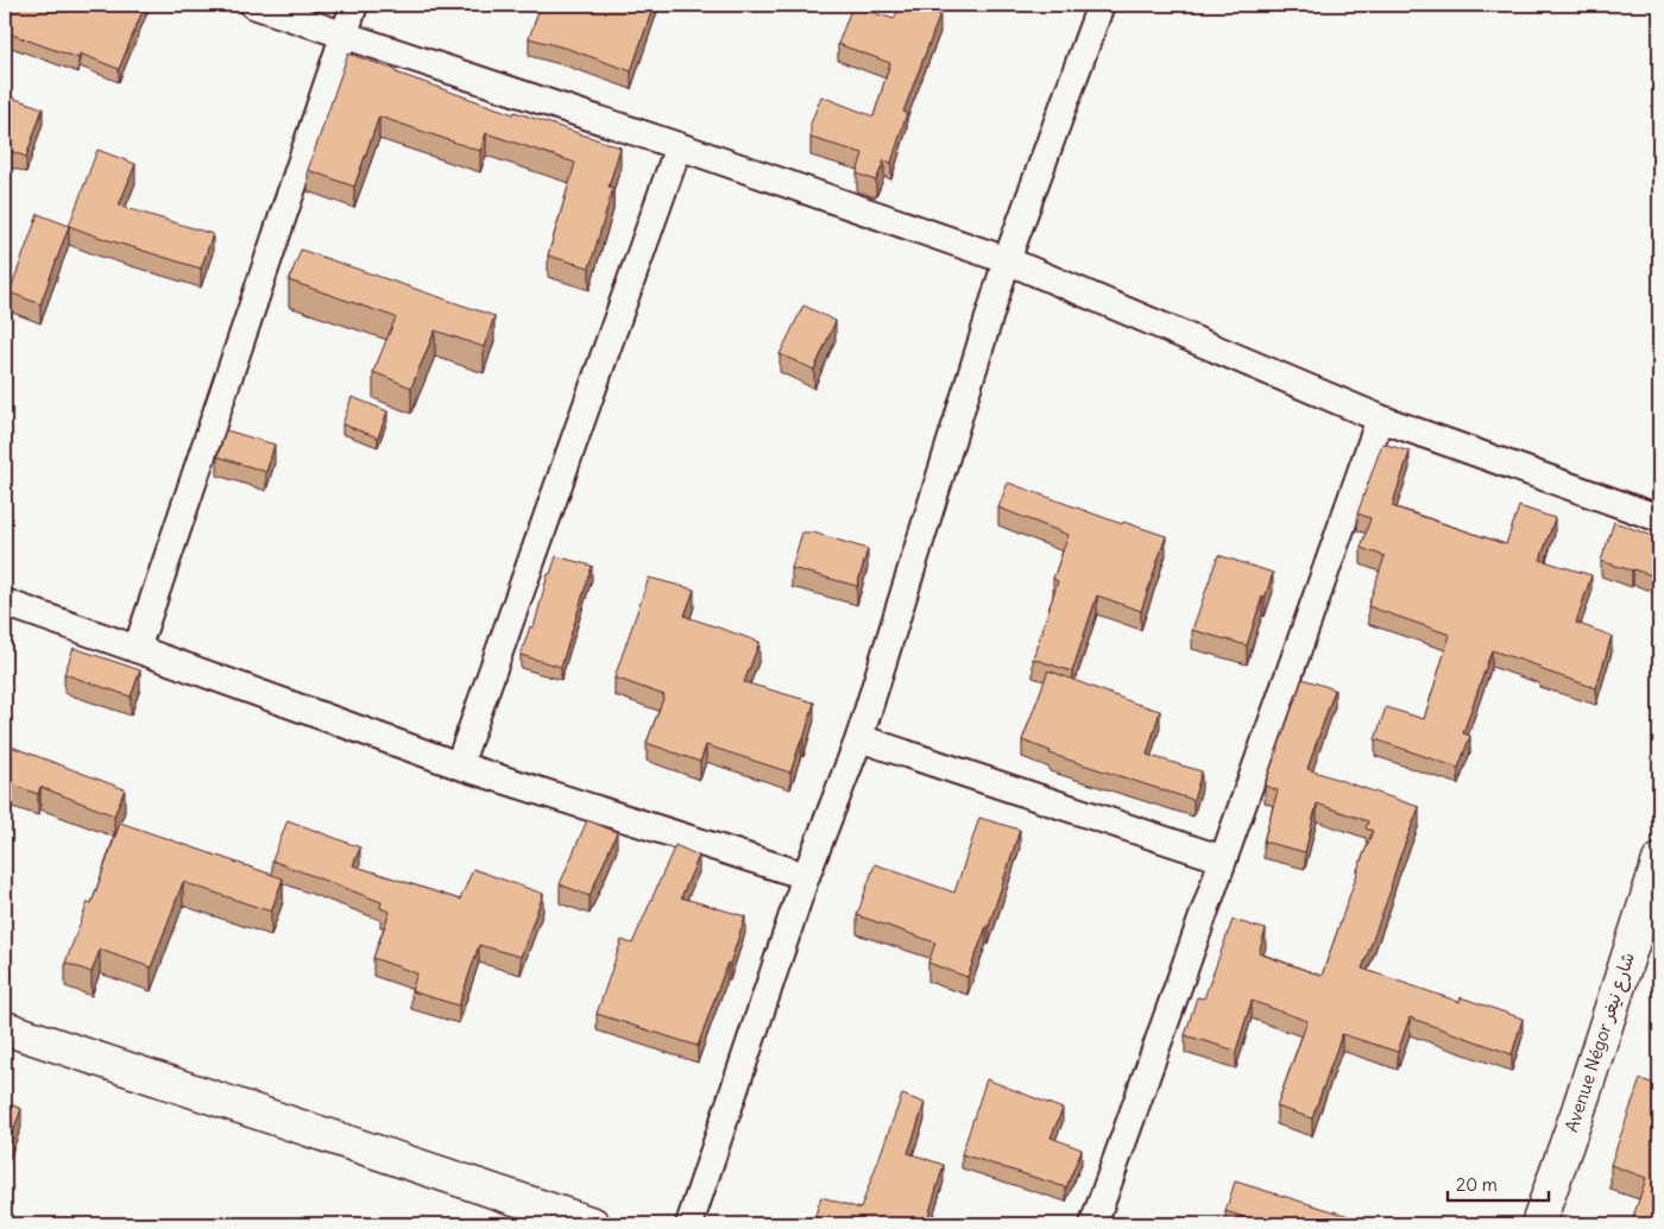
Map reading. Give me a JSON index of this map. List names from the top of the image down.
{
  "streets": {
    "street": ["Avenue Négor شارع نيغر"]
  },
  "scale_bar": "20 m"
}
